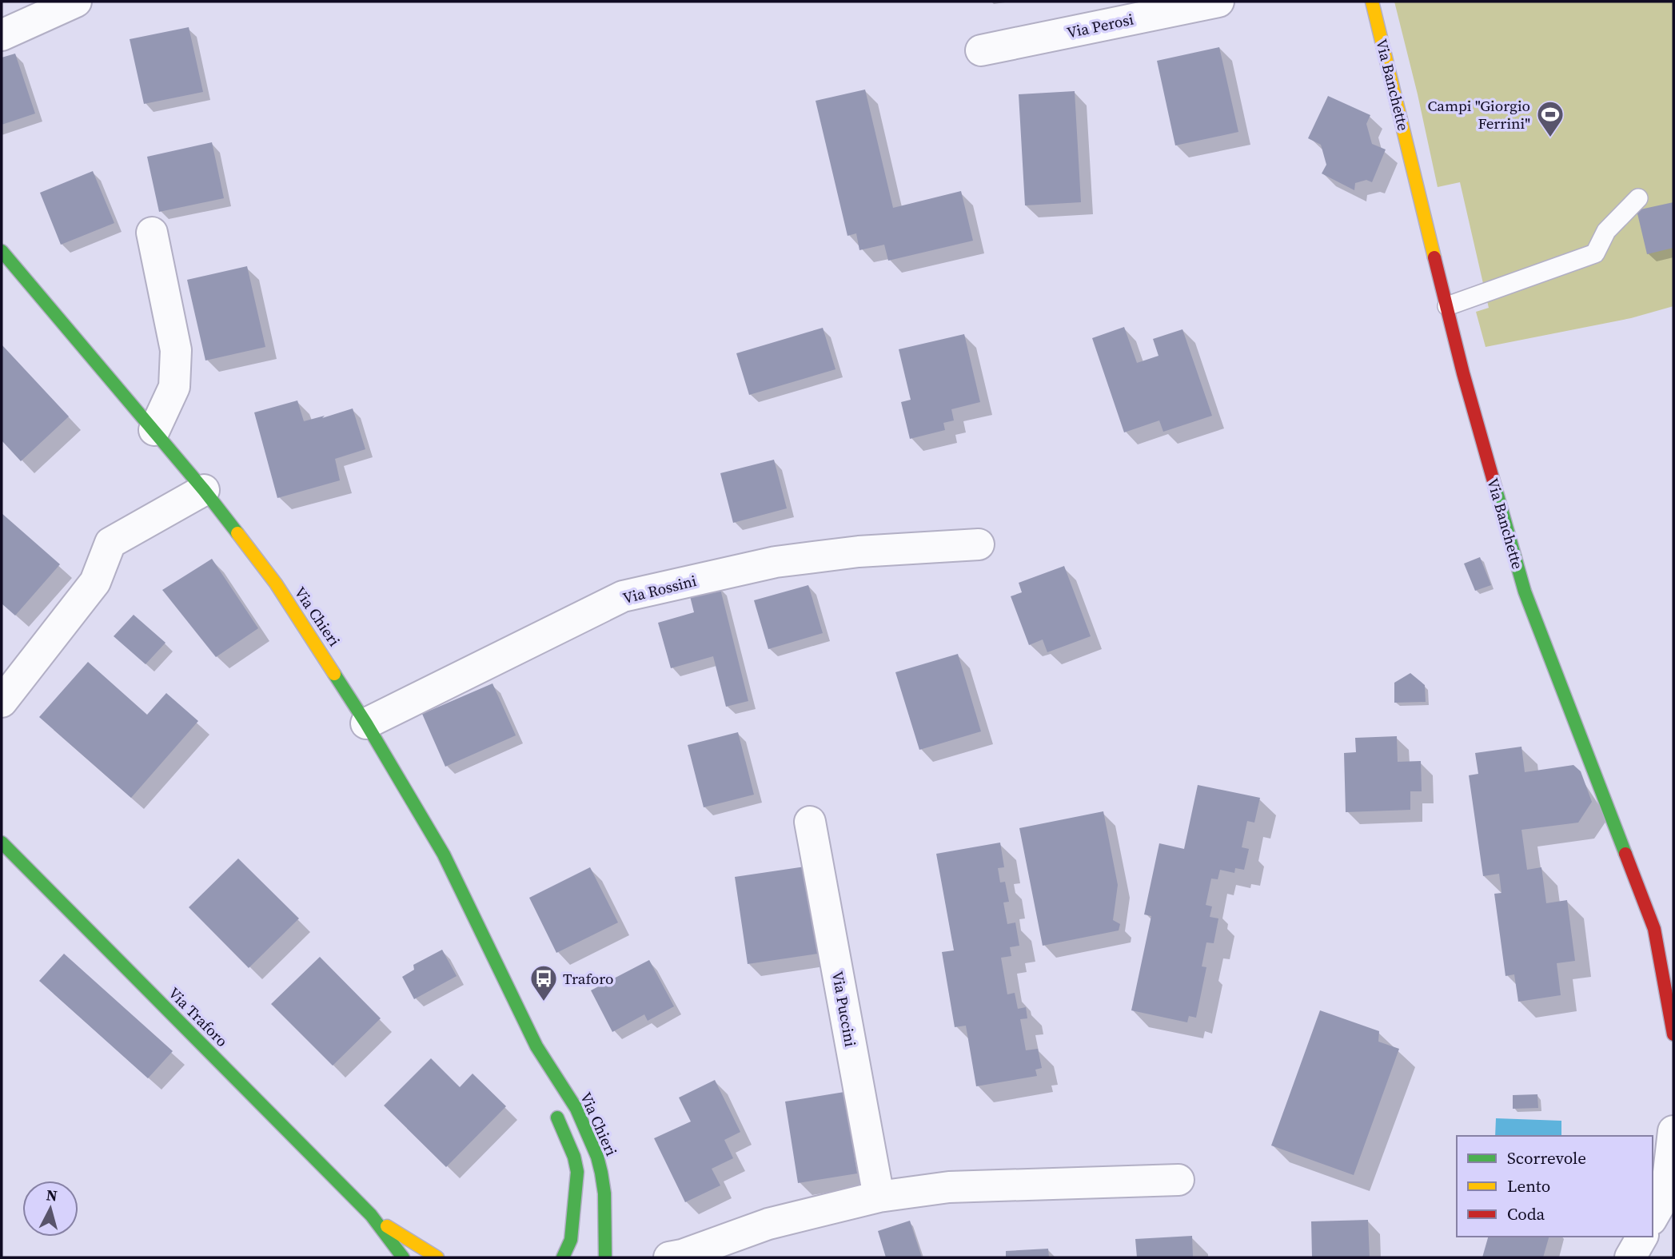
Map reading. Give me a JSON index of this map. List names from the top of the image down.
{
  "streets": {
    "main road": ["Via Banchette", "Via Chieri", "Via Traforo"],
    "street": ["Via Perosi", "Via Rossini", "Via Puccini"]
  },
  "crossings": [
    ["Via Rossini", "Via Chieri"]
  ],
  "places": {
    "sports": ["Campi \"Giorgio Ferrini\""],
    "bus stop": ["Traforo"]
  },
  "legend": ["Scorrevole", "Lento", "Coda"],
  "north": "top"
}
